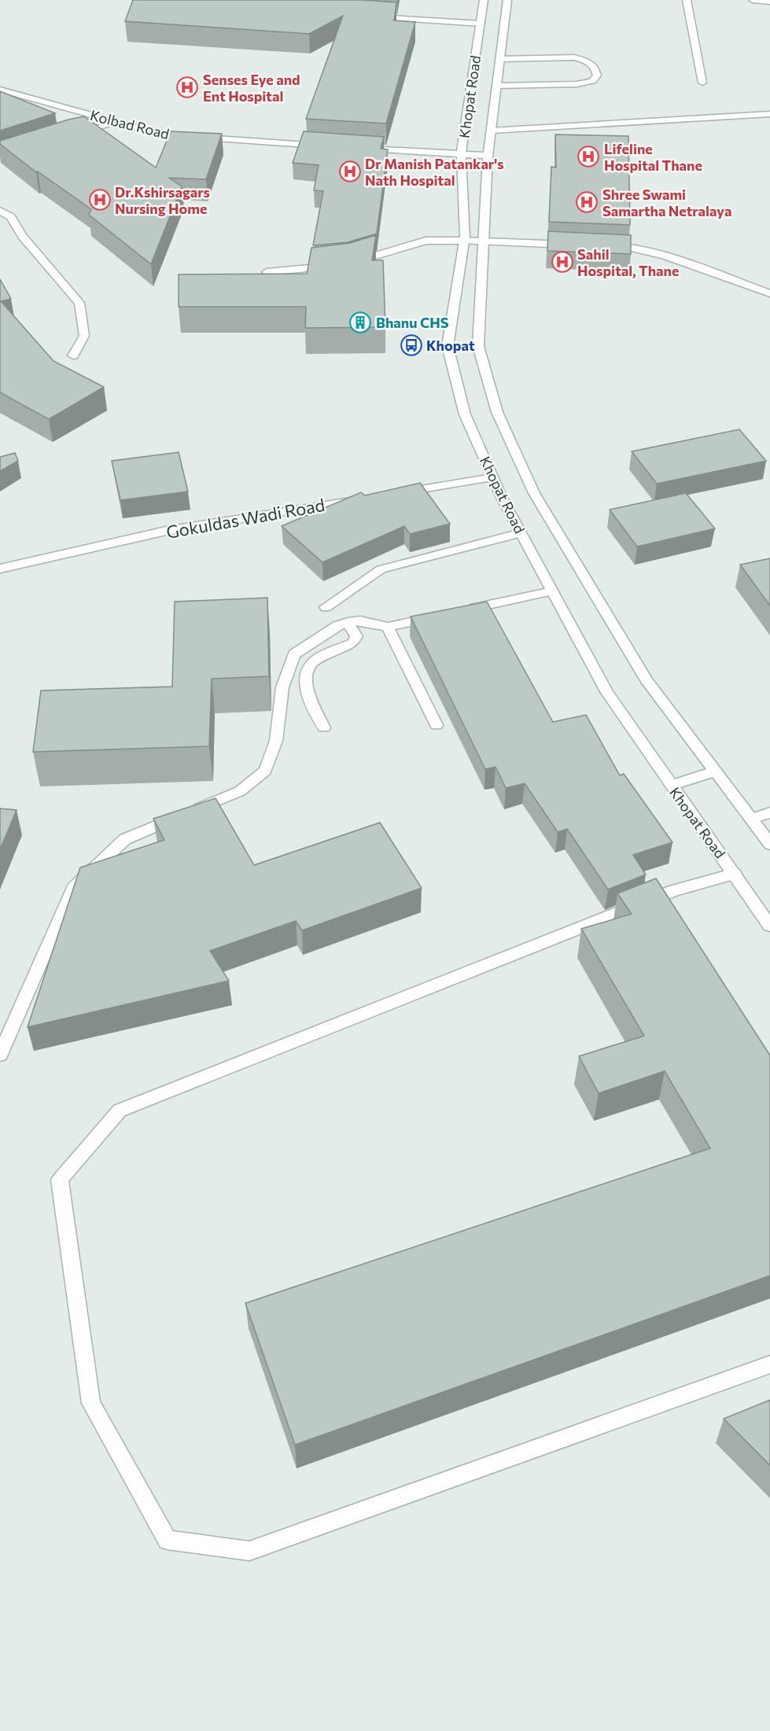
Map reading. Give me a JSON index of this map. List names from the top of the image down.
{
  "streets": {
    "main road": ["Khopat Road", "Kolbad Road", "Gokuldas Wadi Road"]
  },
  "places": {
    "hospital": [
      "Senses Eye and Ent Hospital",
      "Lifeline Hospital Thane",
      "Dr Manish Patankar's Nath Hospital",
      "Dr.Kshirsagars Nursing Home",
      "Shree Swami Samartha Netralaya",
      "Sahil Hospital, Thane"
    ],
    "building": ["Bhanu CHS"],
    "bus stop": ["Khopat"]
  }
}
